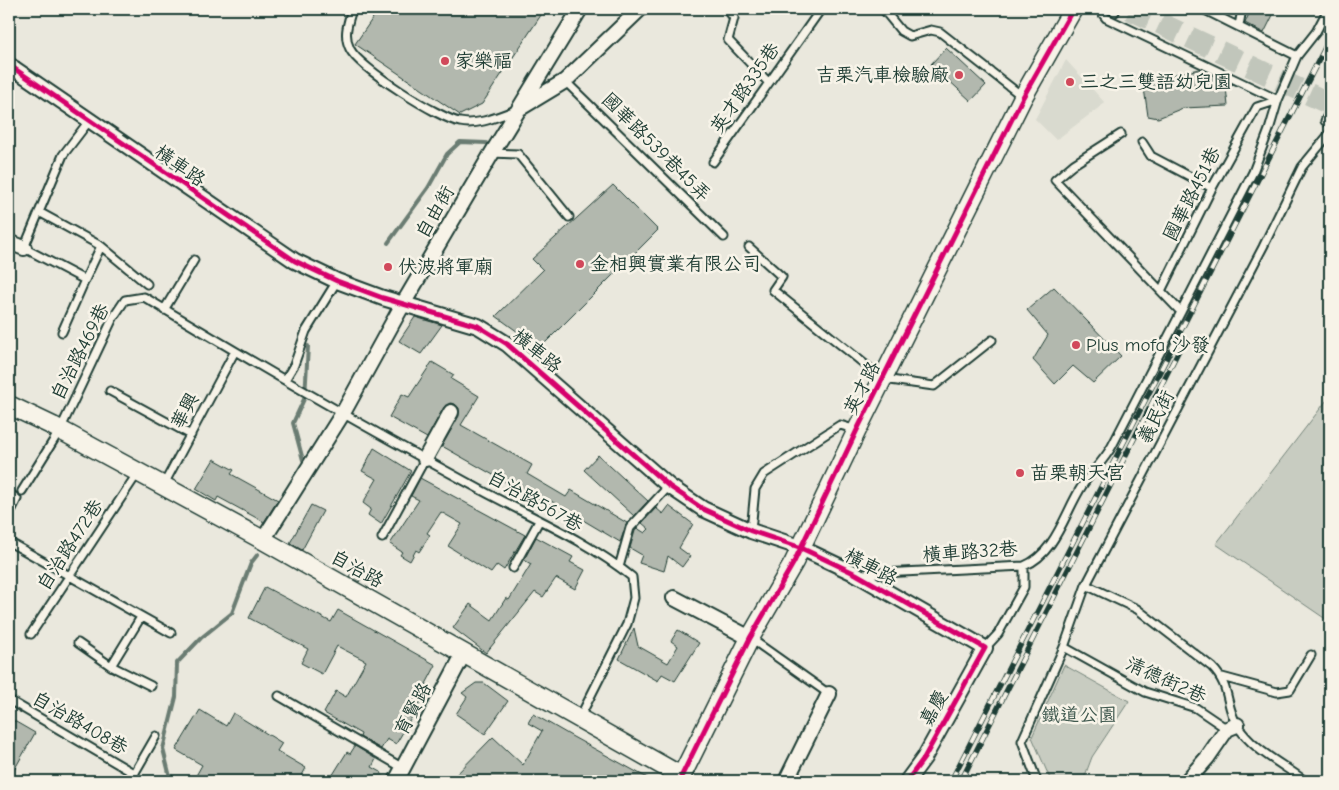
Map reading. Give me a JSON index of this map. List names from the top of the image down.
{
  "streets": {
    "street": [
      "橫車路",
      "自由街",
      "英才路",
      "自治路",
      "嘉慶",
      "育賢路"
    ],
    "lane": [
      "英才路335巷",
      "國華路539巷45弄",
      "國華路451巷",
      "自治路469巷",
      "華興",
      "義民街",
      "自治路567巷",
      "自治路472巷",
      "橫車路32巷",
      "清德街2巷",
      "自治路408巷"
    ]
  },
  "crossings": [
    ["橫車路", "自由街"],
    ["橫車路", "英才路"],
    ["橫車路", "橫車路32巷"],
    ["橫車路", "嘉慶"],
    ["國華路451巷", "橫車路32巷"],
    ["自由街", "自治路567巷"],
    ["自由街", "自治路"],
    ["自治路469巷", "自治路"],
    ["英才路", "自治路"],
    ["華興", "自治路"],
    ["義民街", "清德街2巷"],
    ["自治路567巷", "自治路"],
    ["自治路472巷", "自治路"],
    ["自治路", "育賢路"]
  ],
  "parks": ["鐵道公園"],
  "places": [
    "家樂福",
    "吉栗汽車檢驗廠",
    "三之三雙語幼兒園",
    "金相興實業有限公司",
    "伏波將軍廟",
    "Plus mofa 沙發",
    "苗栗朝天宮"
  ]
}
